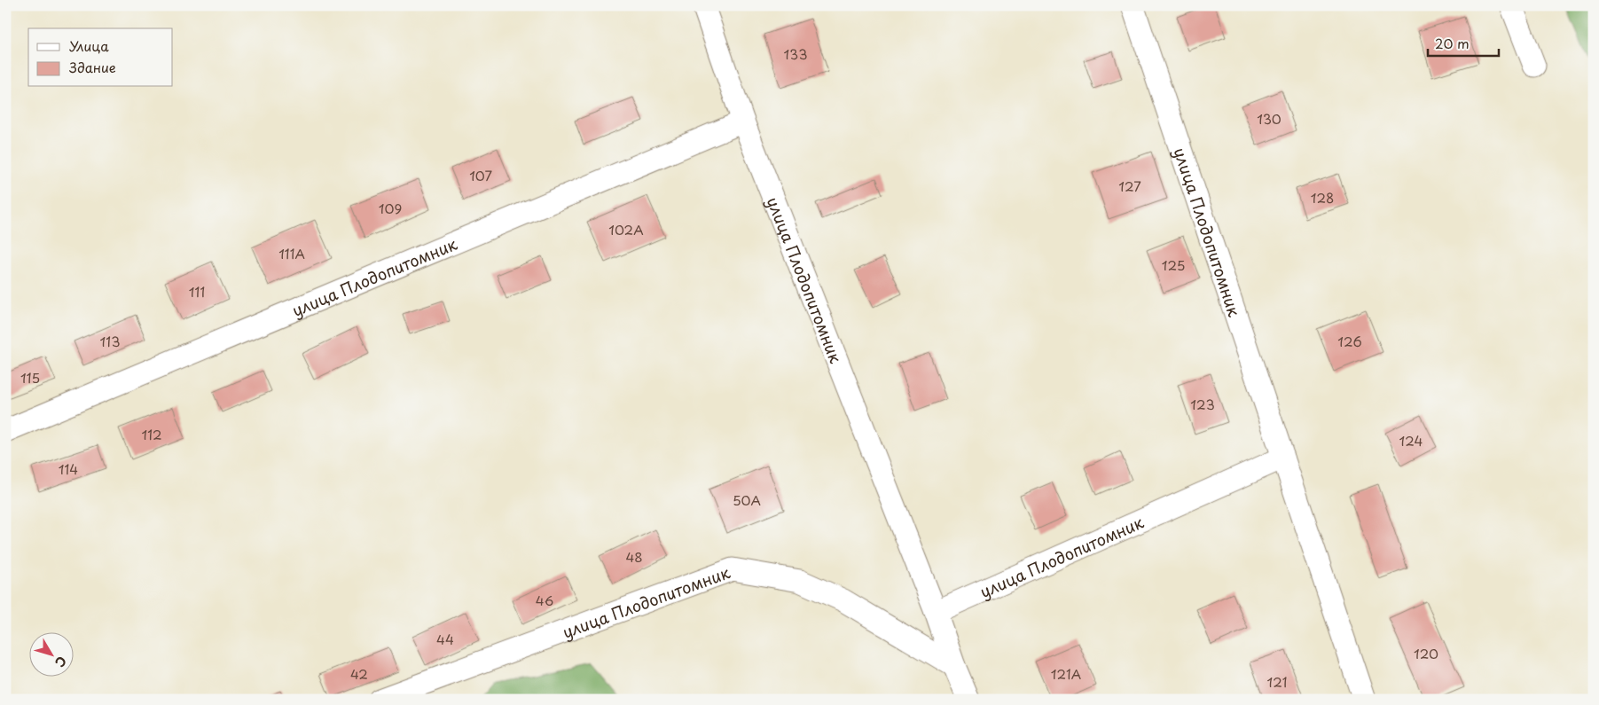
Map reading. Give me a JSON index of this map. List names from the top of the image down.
{
  "streets": {
    "street": ["улица Плодопитомник"]
  },
  "house_numbers": [
    "133",
    "130",
    "107",
    "127",
    "128",
    "109",
    "102А",
    "111А",
    "125",
    "111",
    "113",
    "126",
    "115",
    "123",
    "112",
    "124",
    "114",
    "50А",
    "48",
    "46",
    "44",
    "120",
    "42",
    "121А",
    "121"
  ],
  "legend": ["Улица", "Здание"],
  "scale_bar": "20 m",
  "north": "bottom right"
}
